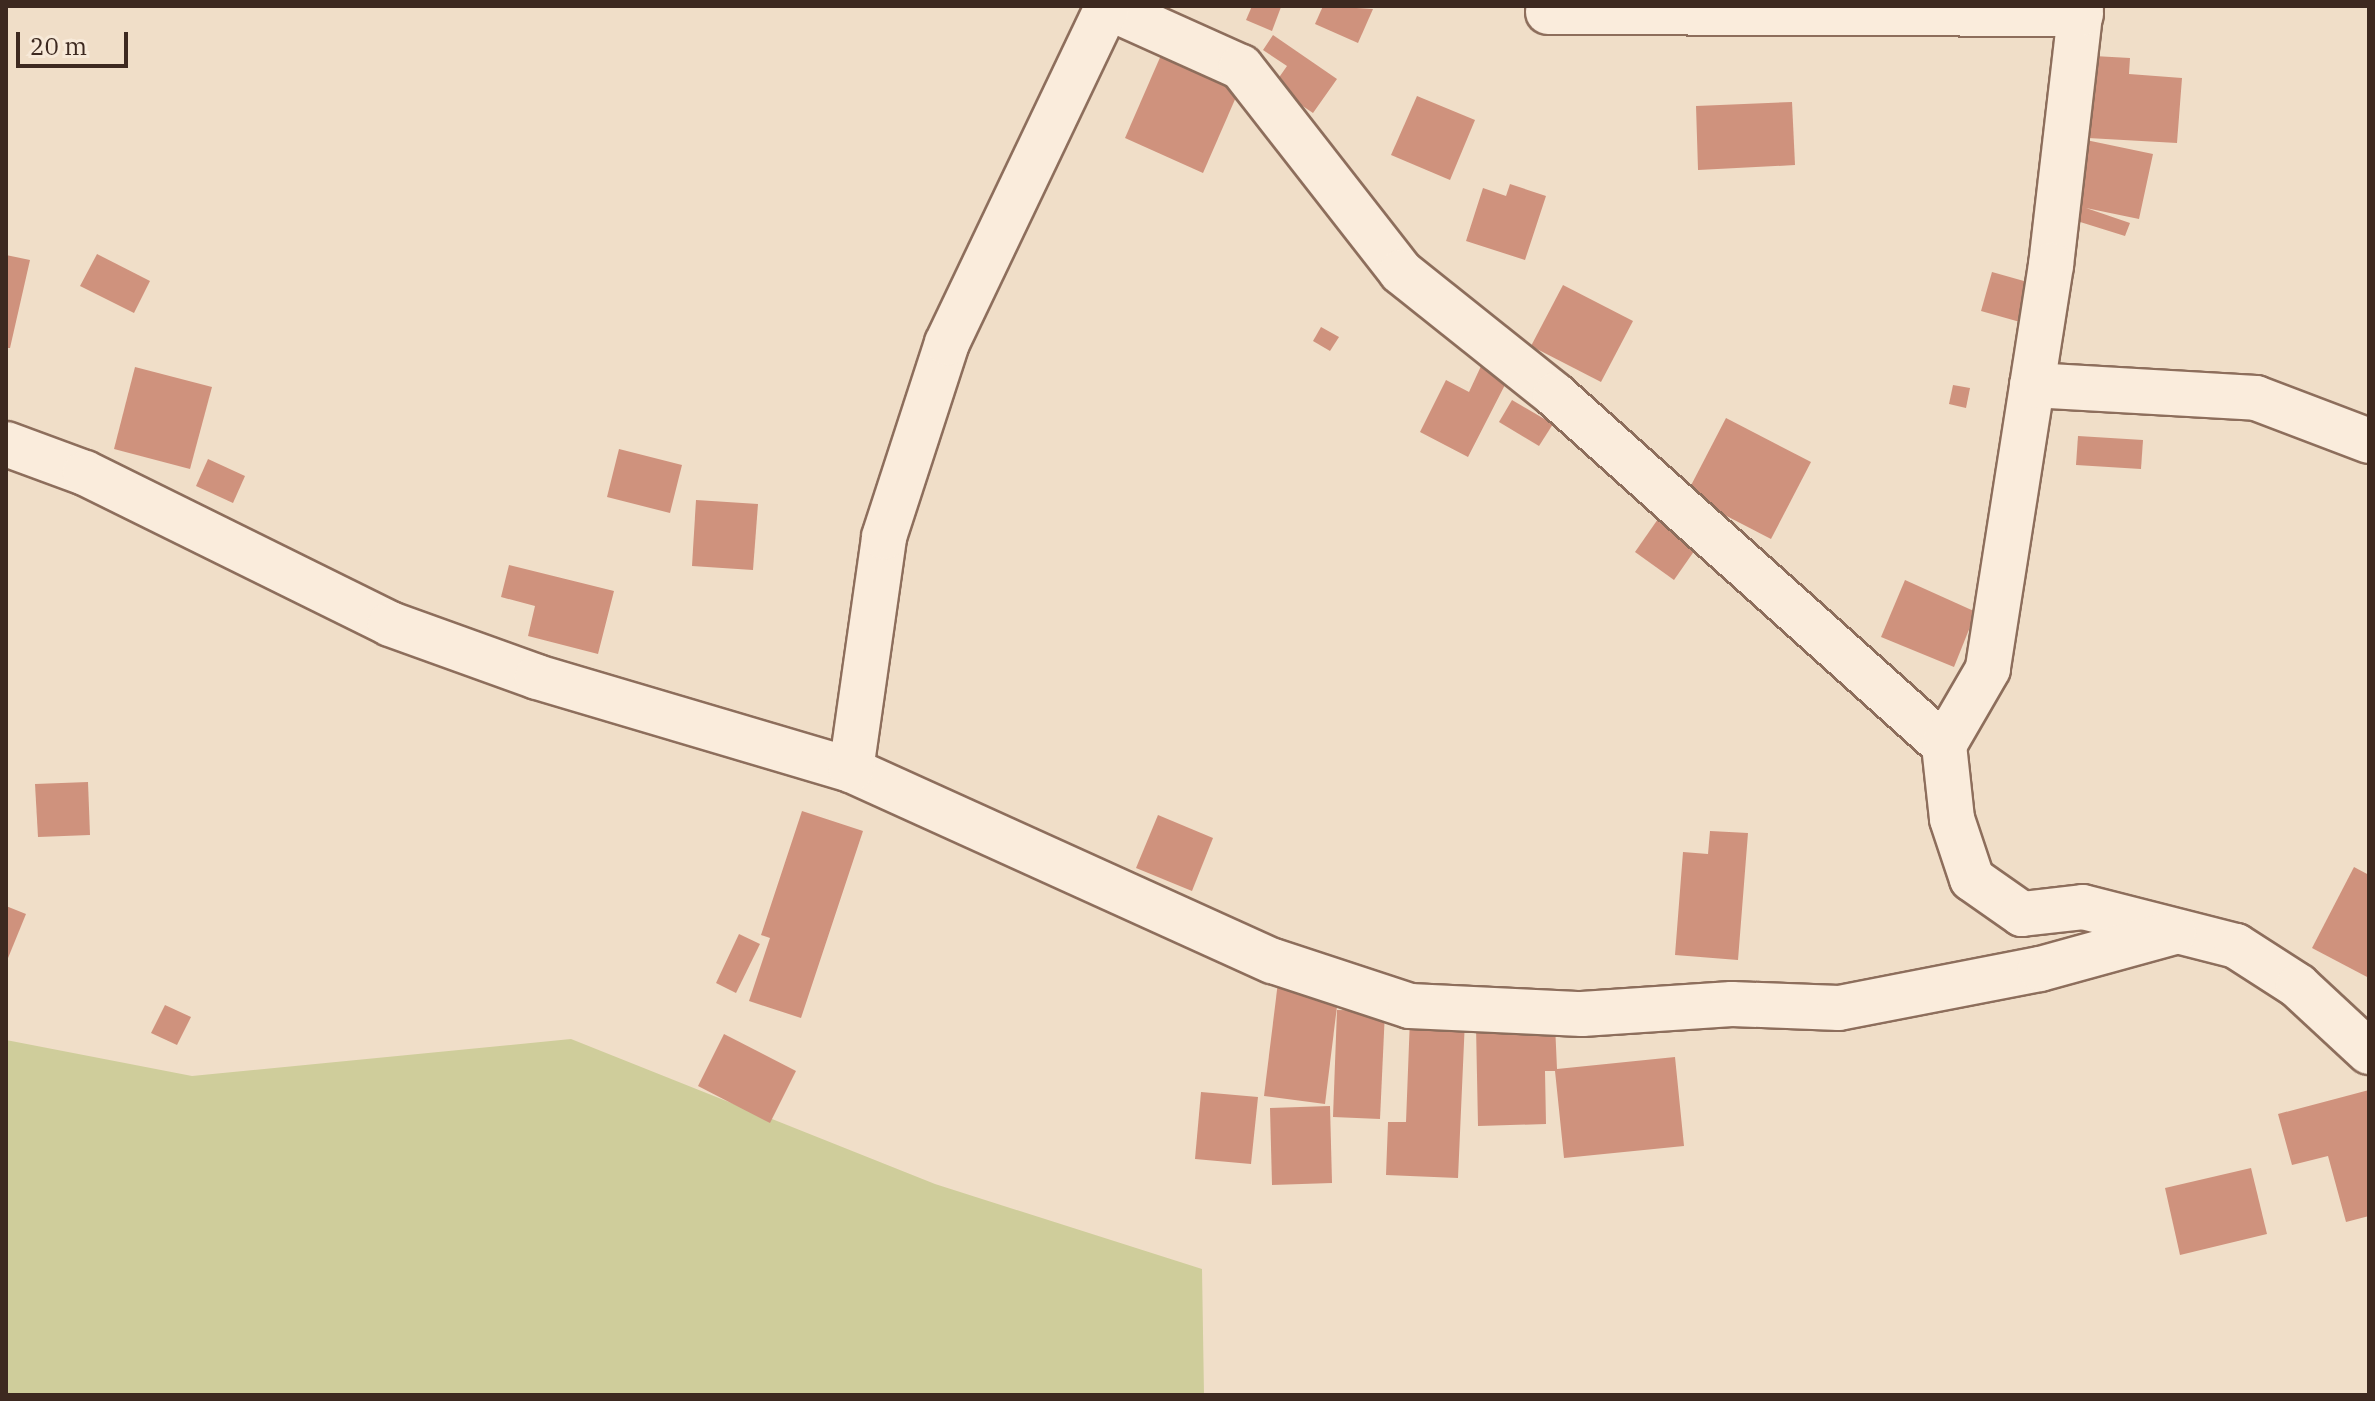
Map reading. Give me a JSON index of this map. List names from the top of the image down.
{
  "scale_bar": "20 m"
}
